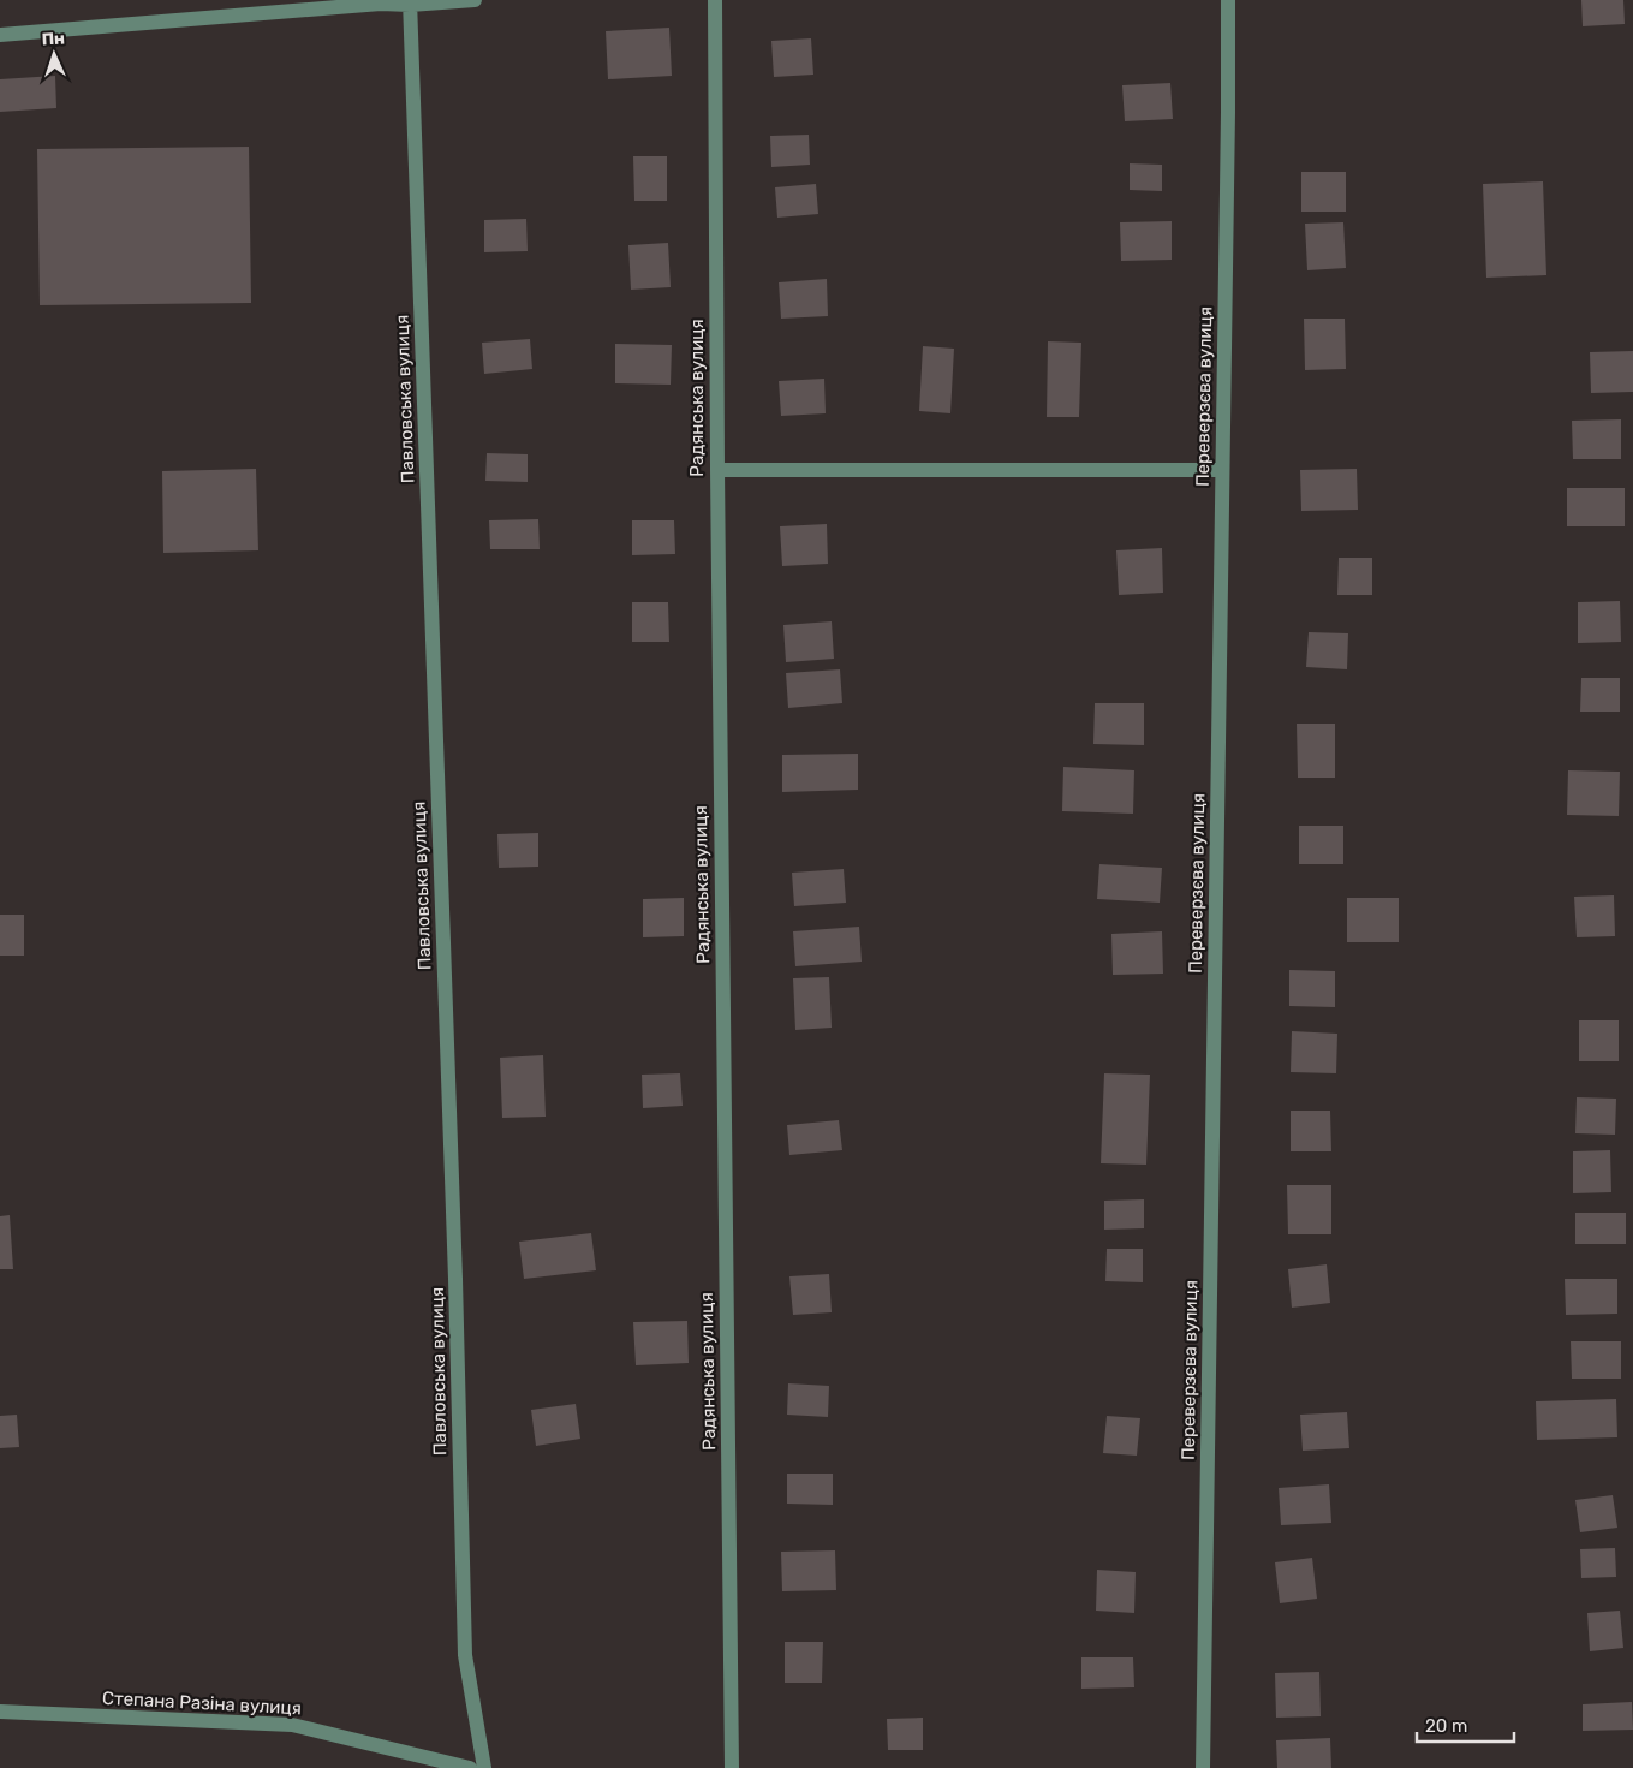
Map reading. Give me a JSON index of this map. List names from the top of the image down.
{
  "streets": {
    "street": [
      "Переверзєва вулиця",
      "Радянська вулиця",
      "Павловська вулиця",
      "Степана Разіна вулиця"
    ]
  },
  "scale_bar": "20 m",
  "north": "top"
}
